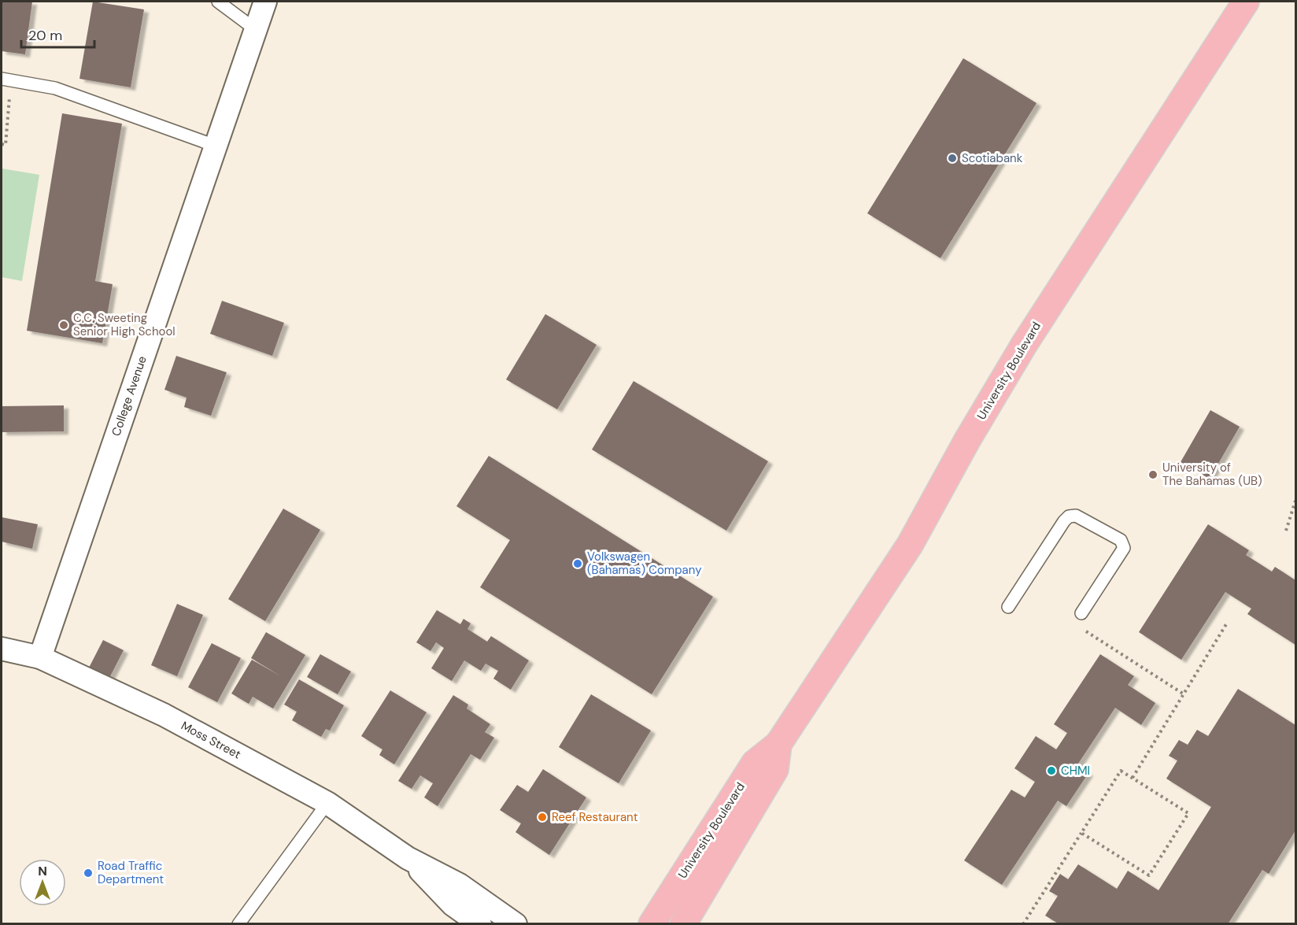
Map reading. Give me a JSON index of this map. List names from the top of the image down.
{
  "streets": {
    "main road": ["University Boulevard"],
    "street": ["College Avenue", "Moss Street"]
  },
  "crossings": [
    ["College Avenue", "Moss Street"]
  ],
  "places": [
    "Scotiabank",
    "C.C. Sweeting Senior High School",
    "University of The Bahamas (UB)",
    "Volkswagen (Bahamas) Company",
    "CHMI",
    "Reef Restaurant",
    "Road Traffic Department"
  ],
  "scale_bar": "20 m",
  "north": "top"
}
